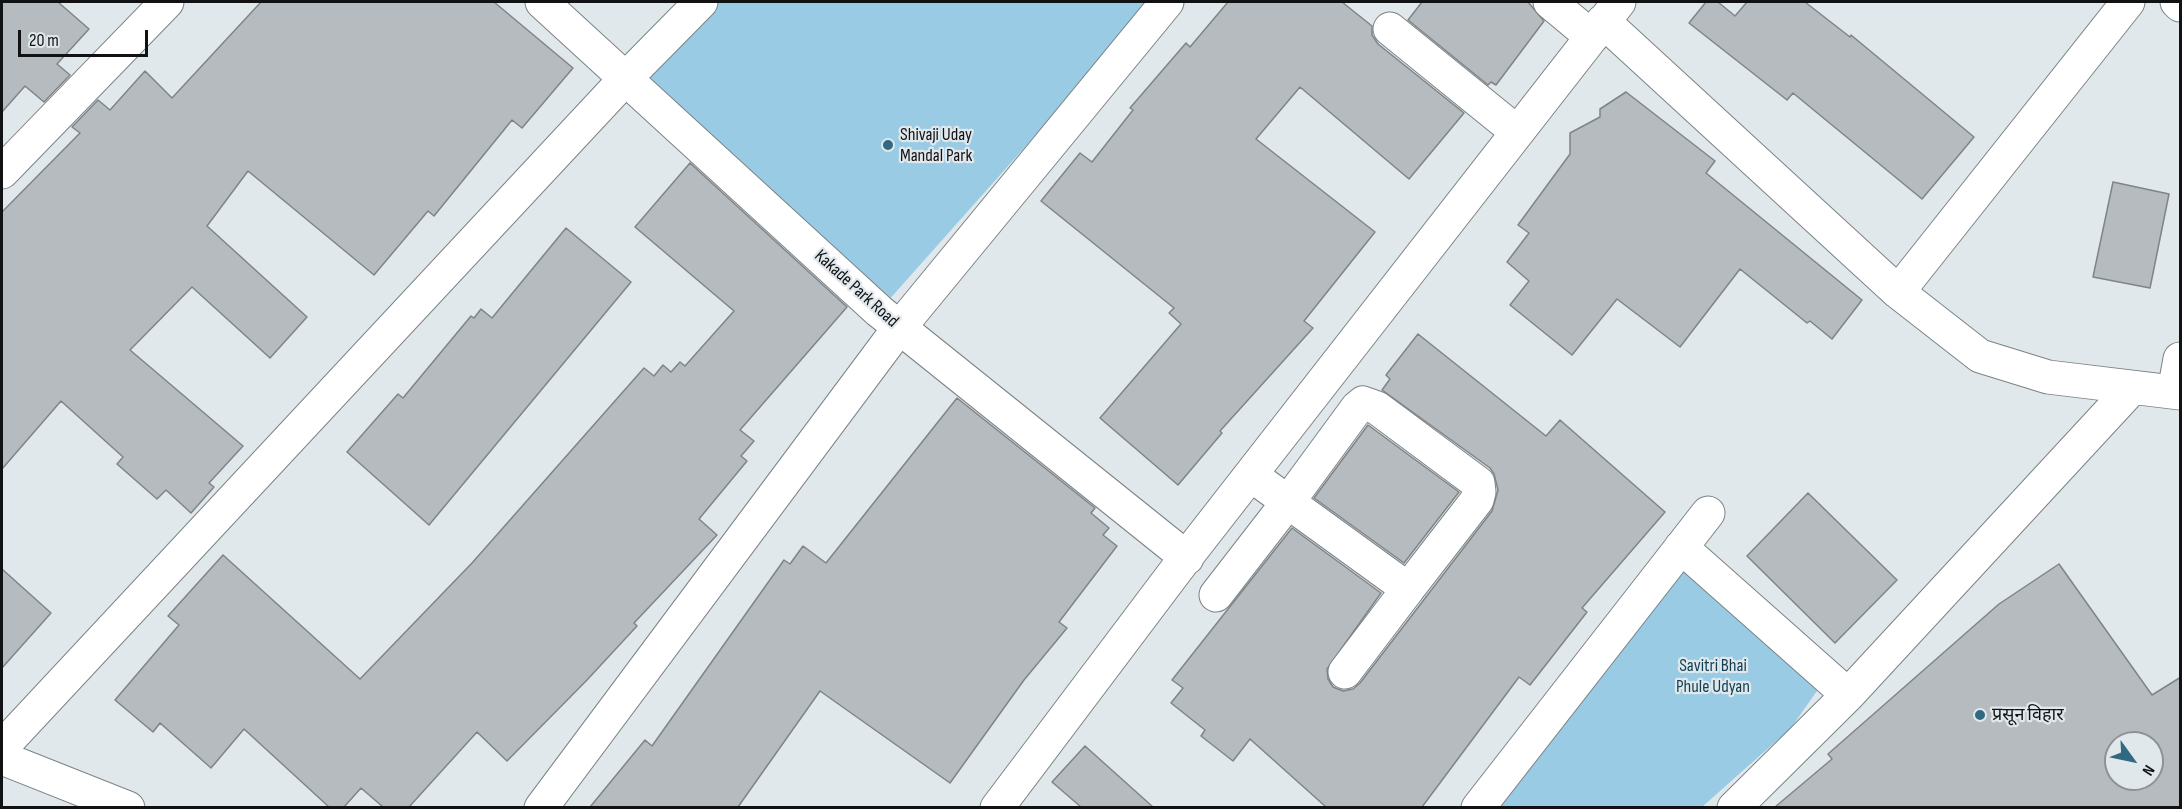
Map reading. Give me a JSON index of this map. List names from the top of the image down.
{
  "streets": {
    "street": ["Kakade Park Road"]
  },
  "parks": ["Savitri Bhai Phule Udyan"],
  "places": ["Shivaji Uday Mandal Park", "प्रसून विहार"],
  "scale_bar": "20 m",
  "north": "bottom right"
}
